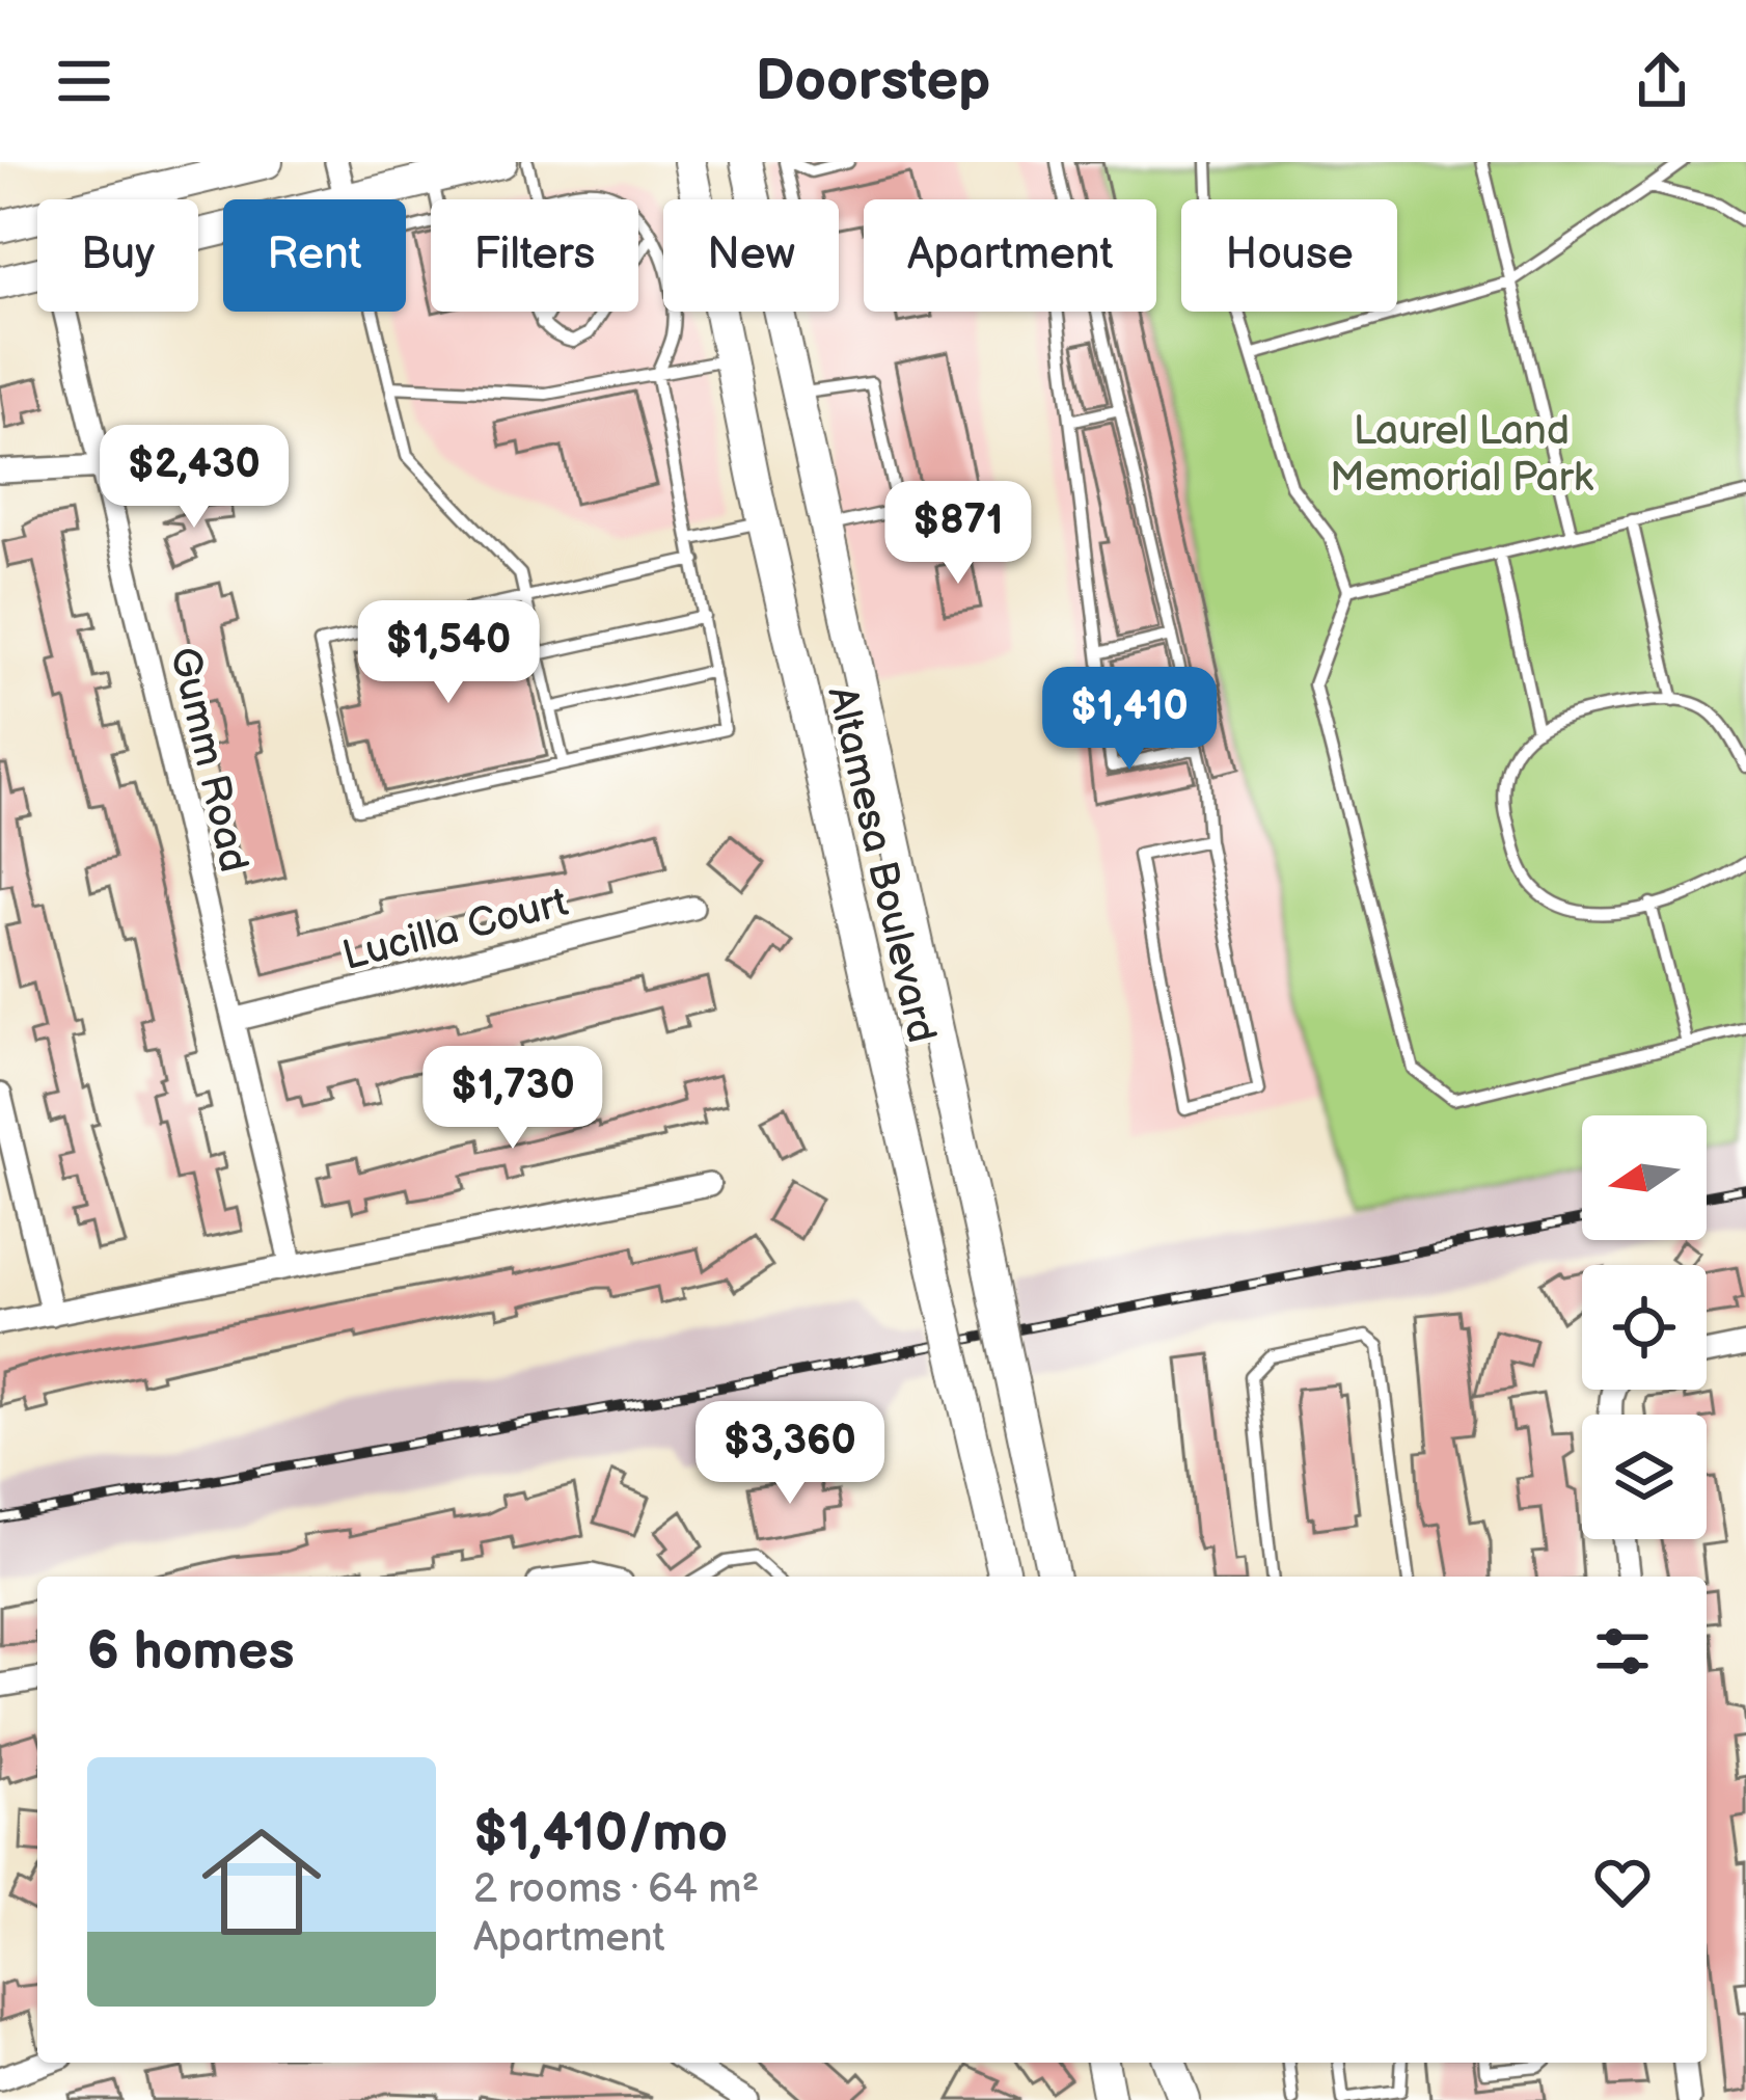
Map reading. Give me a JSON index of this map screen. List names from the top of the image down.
{
  "streets": {
    "main road": ["Altamesa Boulevard"],
    "street": ["Gumm Road", "Lucilla Court"]
  },
  "crossings": [
    ["Gumm Road", "Lucilla Court"]
  ],
  "parks": ["Laurel Land Memorial Park"],
  "north": "left",
  "page": {
    "header": "Doorstep",
    "chip": [
      "Buy",
      "Rent",
      "Filters",
      "New",
      "Apartment",
      "House"
    ],
    "price": [
      "$2,430",
      "$871",
      "$1,540",
      "$1,410",
      "$1,730",
      "$3,360"
    ],
    "heading": "6 homes",
    "list": [
      {
        "name": "$1,410/mo",
        "note": "2 rooms · 64 m² · Apartment"
      }
    ]
  }
}
